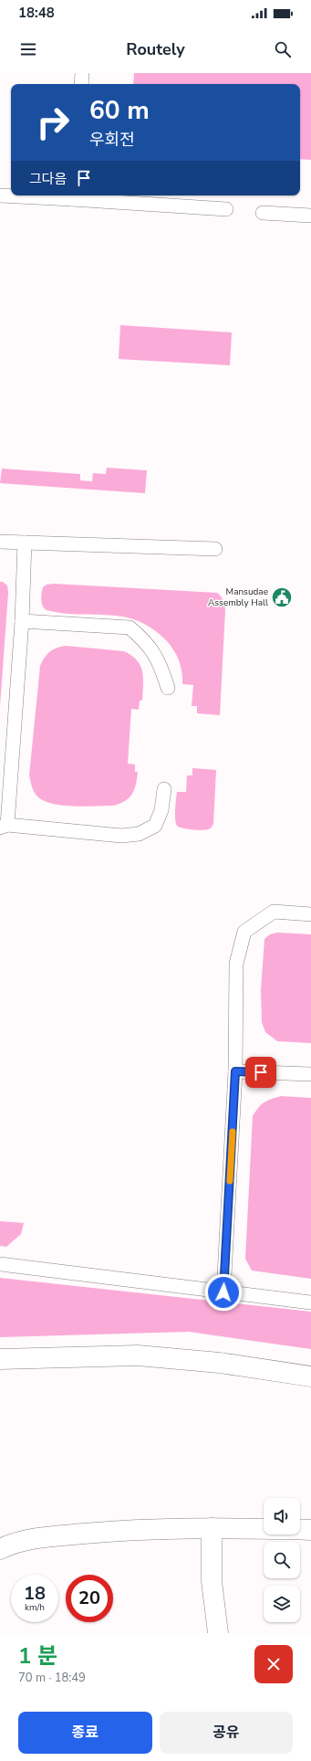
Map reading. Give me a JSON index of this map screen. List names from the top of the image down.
{
  "places": {
    "public building": ["Mansudae Assembly Hall"]
  },
  "page": {
    "status": "18:48",
    "header": "Routely",
    "turn": ["60 m", "우회전"],
    "then": "그다음",
    "speed": "18 km/h",
    "limit": "20",
    "heading": ["1 분", "70 m · 18:49"],
    "buttons": ["종료", "공유"]
  }
}
